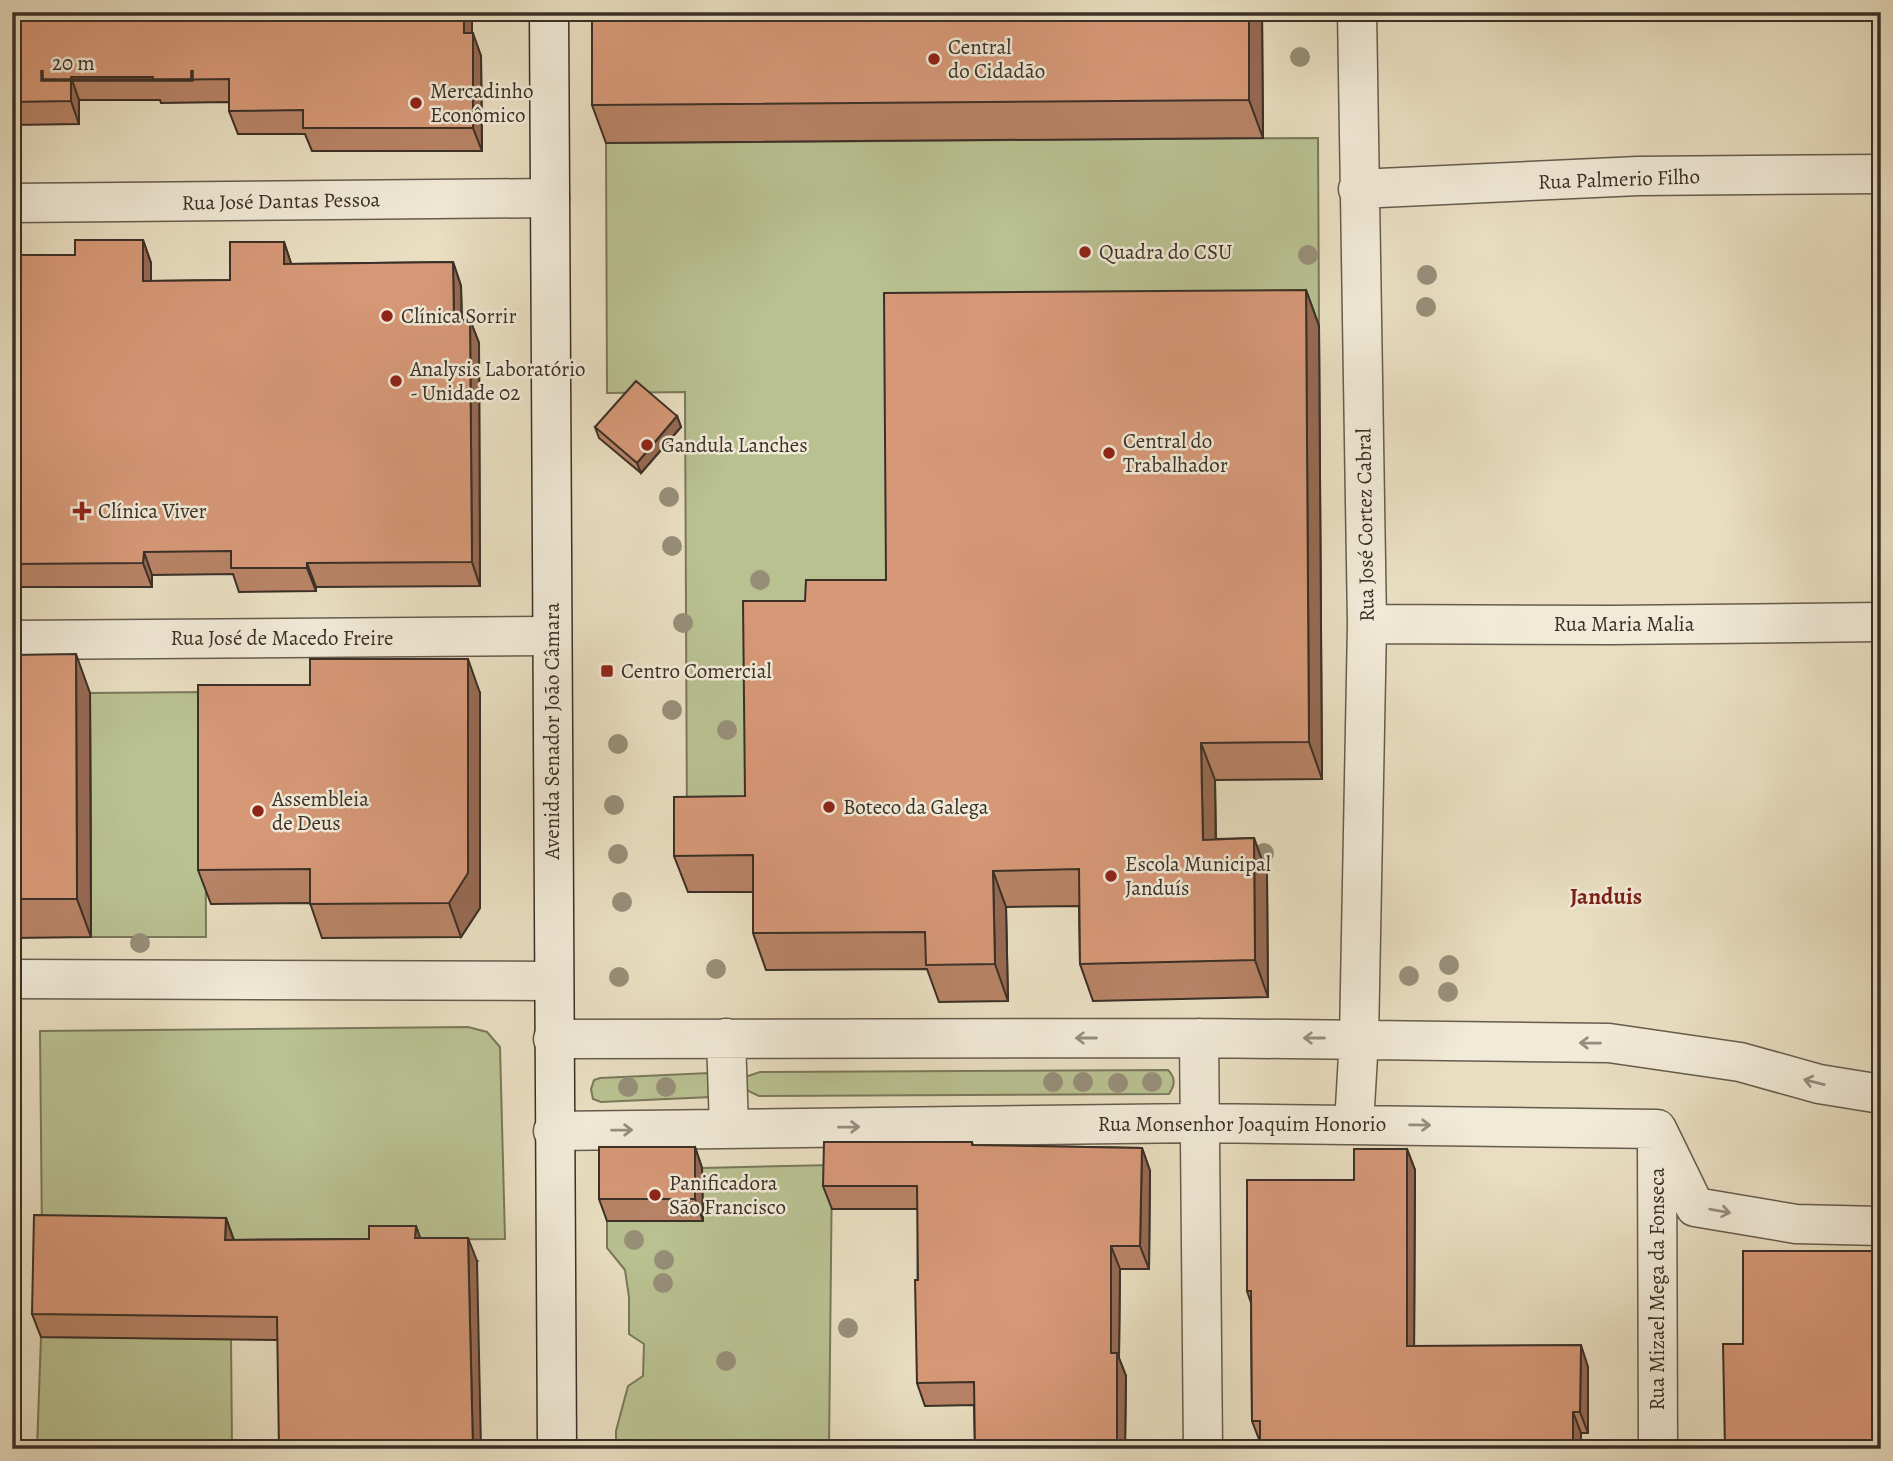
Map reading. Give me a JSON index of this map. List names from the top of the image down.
{
  "streets": {
    "street": [
      "Rua Palmerio Filho",
      "Rua José Dantas Pessoa",
      "Rua José Cortez Cabral",
      "Rua Maria Malia",
      "Rua José de Macedo Freire",
      "Avenida Senador João Câmara",
      "Rua Monsenhor Joaquim Honorio",
      "Rua Mizael Mega da Fonseca"
    ]
  },
  "crossings": [
    ["Rua Palmerio Filho", "Rua José Cortez Cabral"],
    ["Rua José Dantas Pessoa", "Avenida Senador João Câmara"],
    ["Rua José Cortez Cabral", "Rua Maria Malia"],
    ["Rua José Cortez Cabral", "Rua Monsenhor Joaquim Honorio"],
    ["Rua José de Macedo Freire", "Avenida Senador João Câmara"],
    ["Avenida Senador João Câmara", "Rua Monsenhor Joaquim Honorio"],
    ["Rua Monsenhor Joaquim Honorio", "Rua Mizael Mega da Fonseca"]
  ],
  "districts": ["Janduis"],
  "places": {
    "other": [
      "Central do Cidadão",
      "Mercadinho Econômico",
      "Quadra do CSU",
      "Clínica Sorrir",
      "Analysis Laboratório - Unidade 02",
      "Gandula Lanches",
      "Central do Trabalhador",
      "Boteco da Galega",
      "Assembleia de Deus",
      "Escola Municipal Janduís",
      "Panificadora São Francisco"
    ],
    "health": ["Clínica Viver"],
    "transit": ["Centro Comercial"]
  },
  "scale_bar": "20 m"
}
